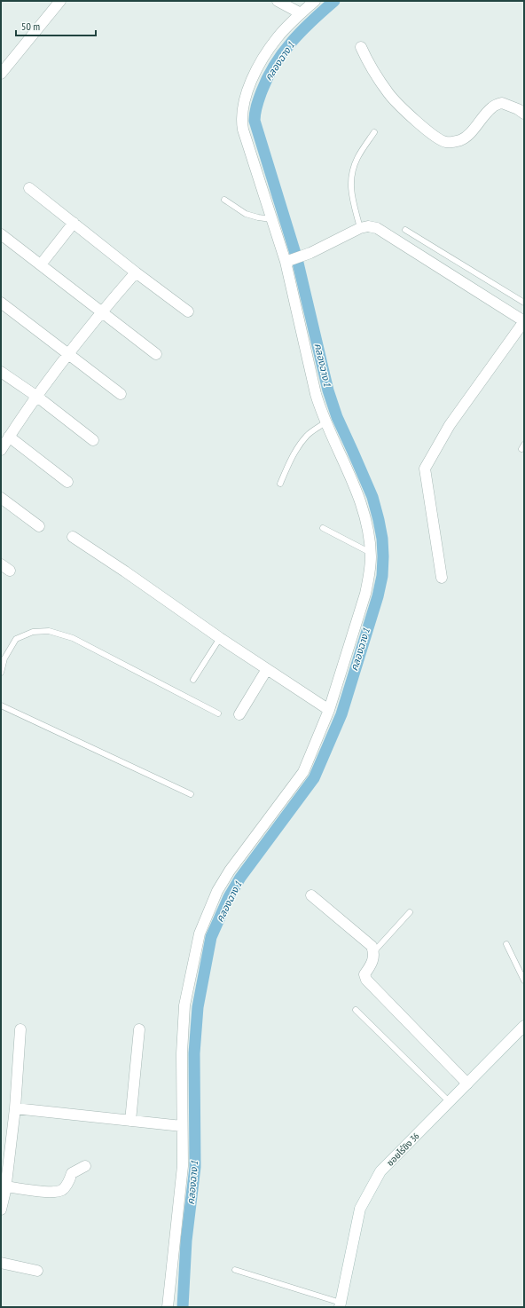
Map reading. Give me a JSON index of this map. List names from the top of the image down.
{
  "streets": {
    "street": ["ซอยไร่ขิง 36"]
  },
  "water": ["คลองฉาง 1"],
  "scale_bar": "50 m"
}
